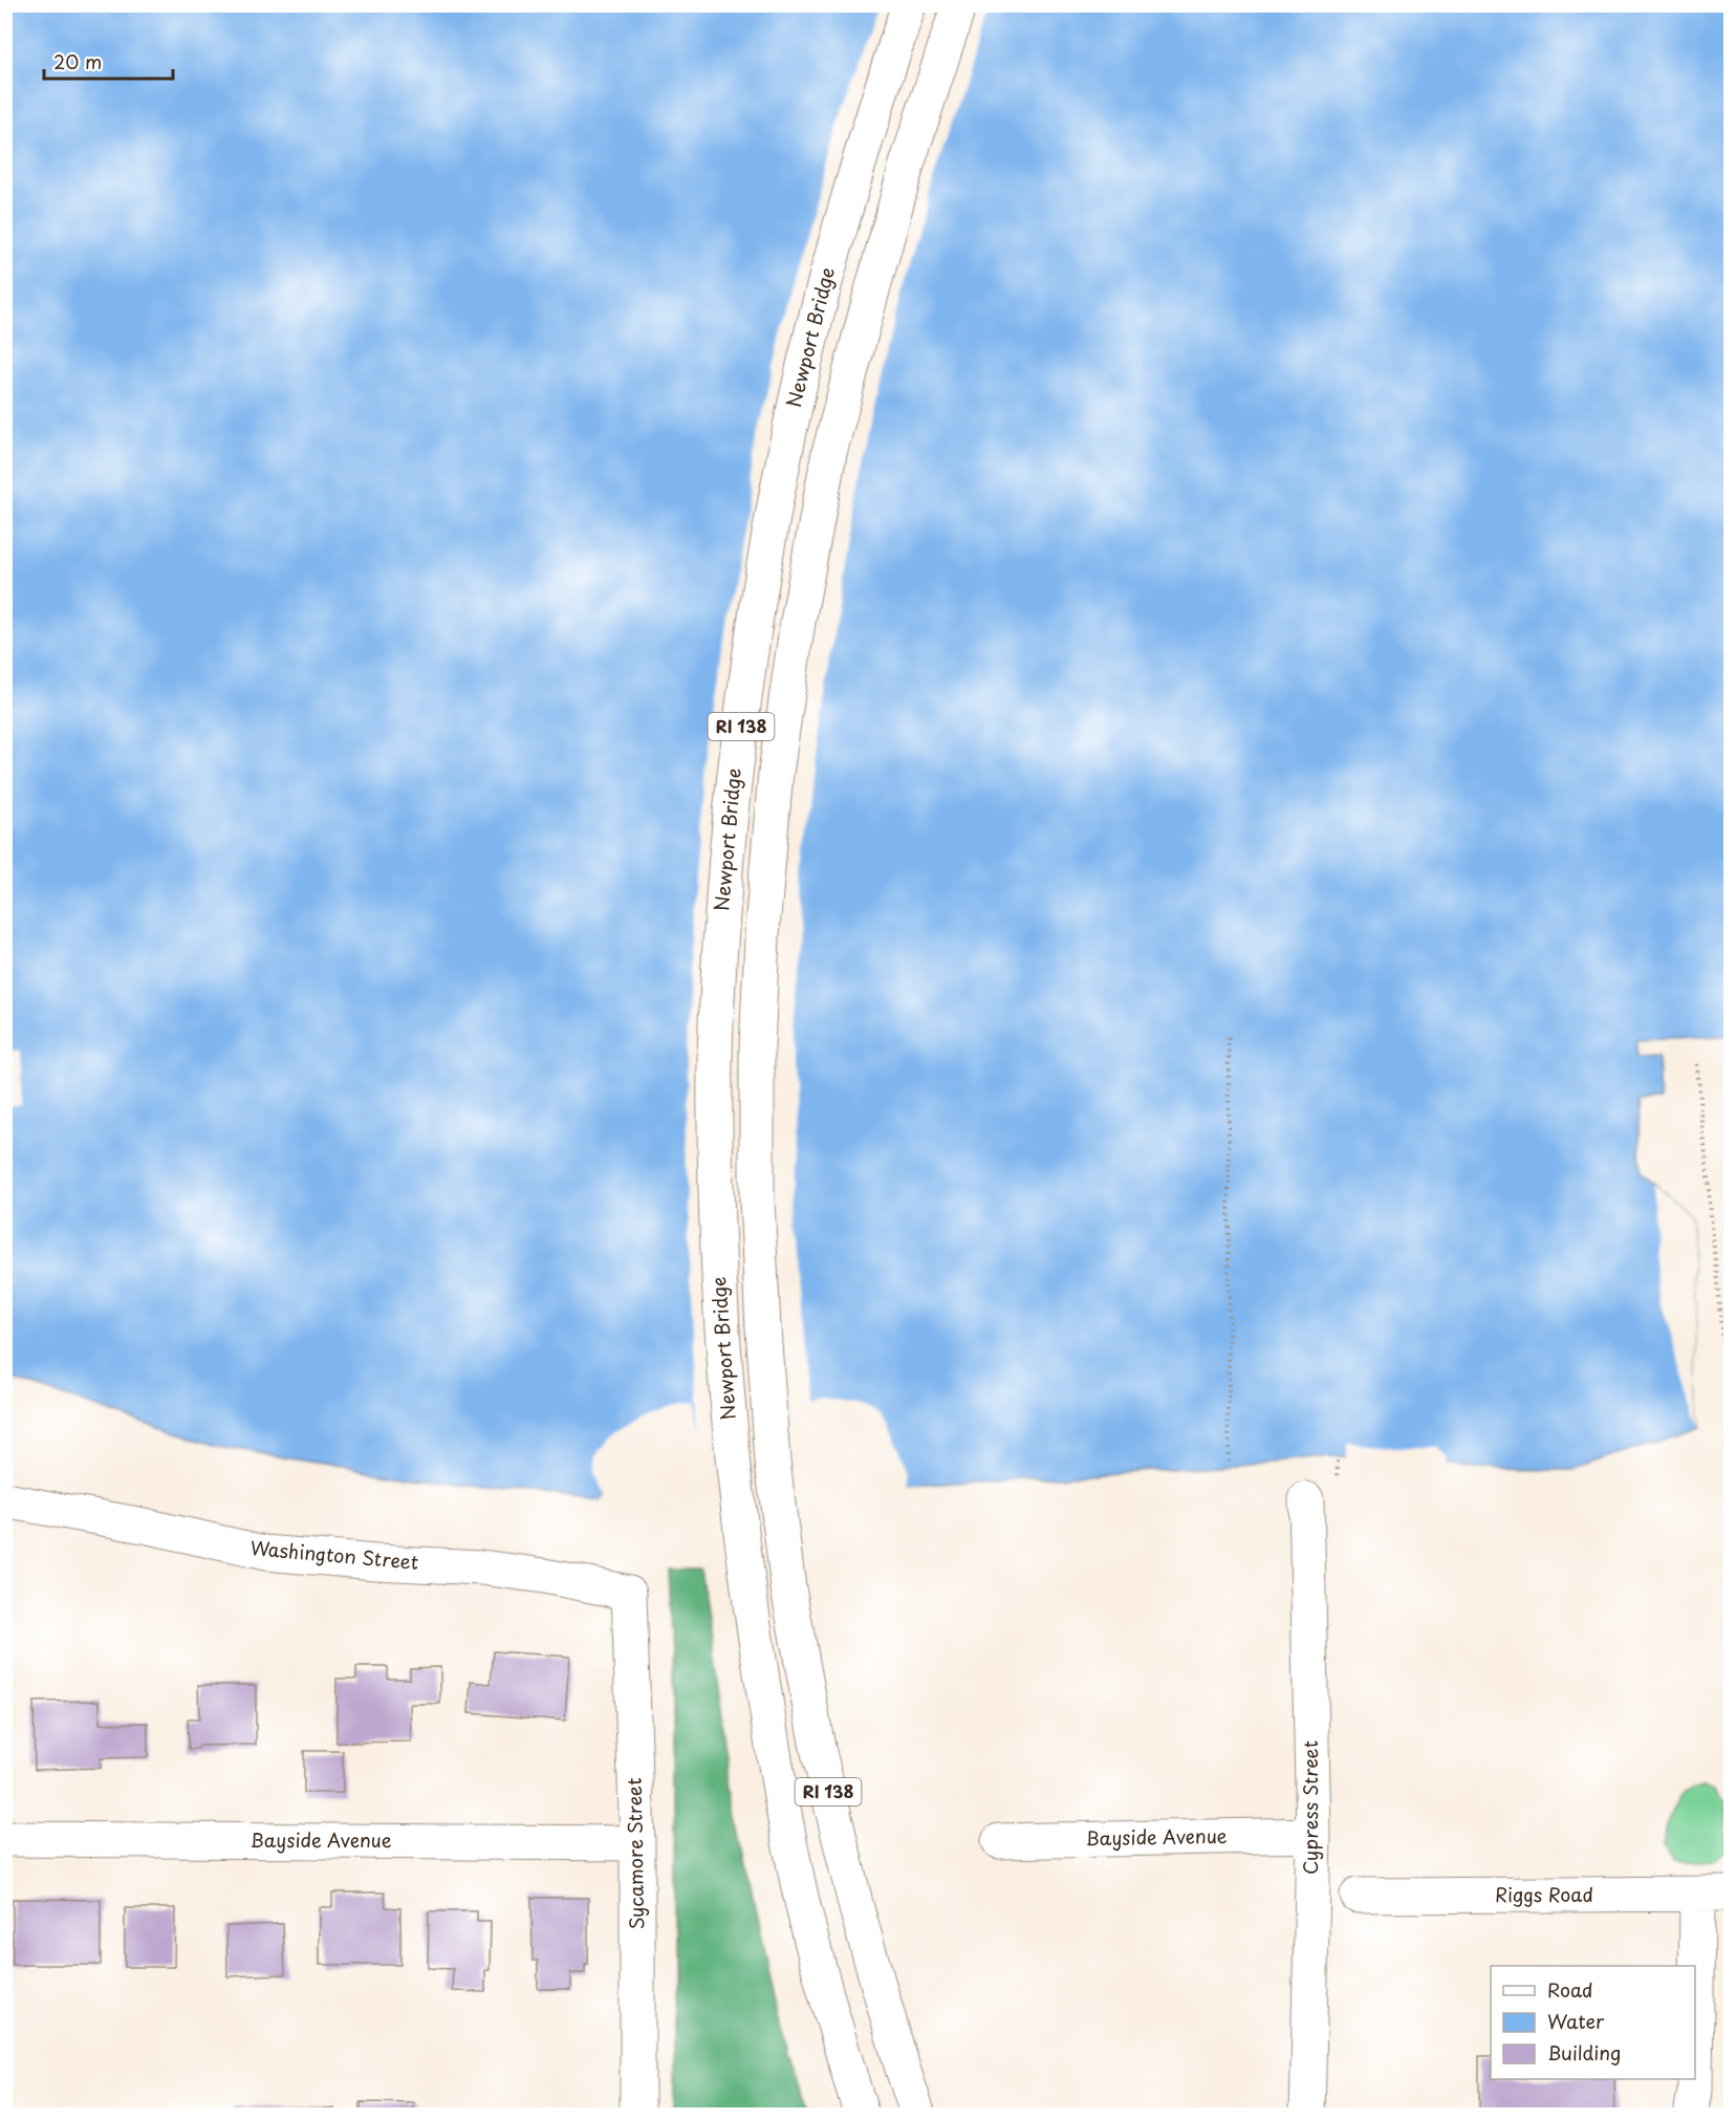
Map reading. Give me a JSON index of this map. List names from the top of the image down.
{
  "streets": {
    "main road": [
      "Newport Bridge",
      "RI 138",
      "Washington Street",
      "Cypress Street",
      "Bayside Avenue",
      "Sycamore Street",
      "Riggs Road"
    ]
  },
  "crossings": [
    ["Washington Street", "Sycamore Street"],
    ["Cypress Street", "Bayside Avenue"],
    ["Bayside Avenue", "Sycamore Street"]
  ],
  "legend": ["Road", "Water", "Building"],
  "scale_bar": "20 m"
}
